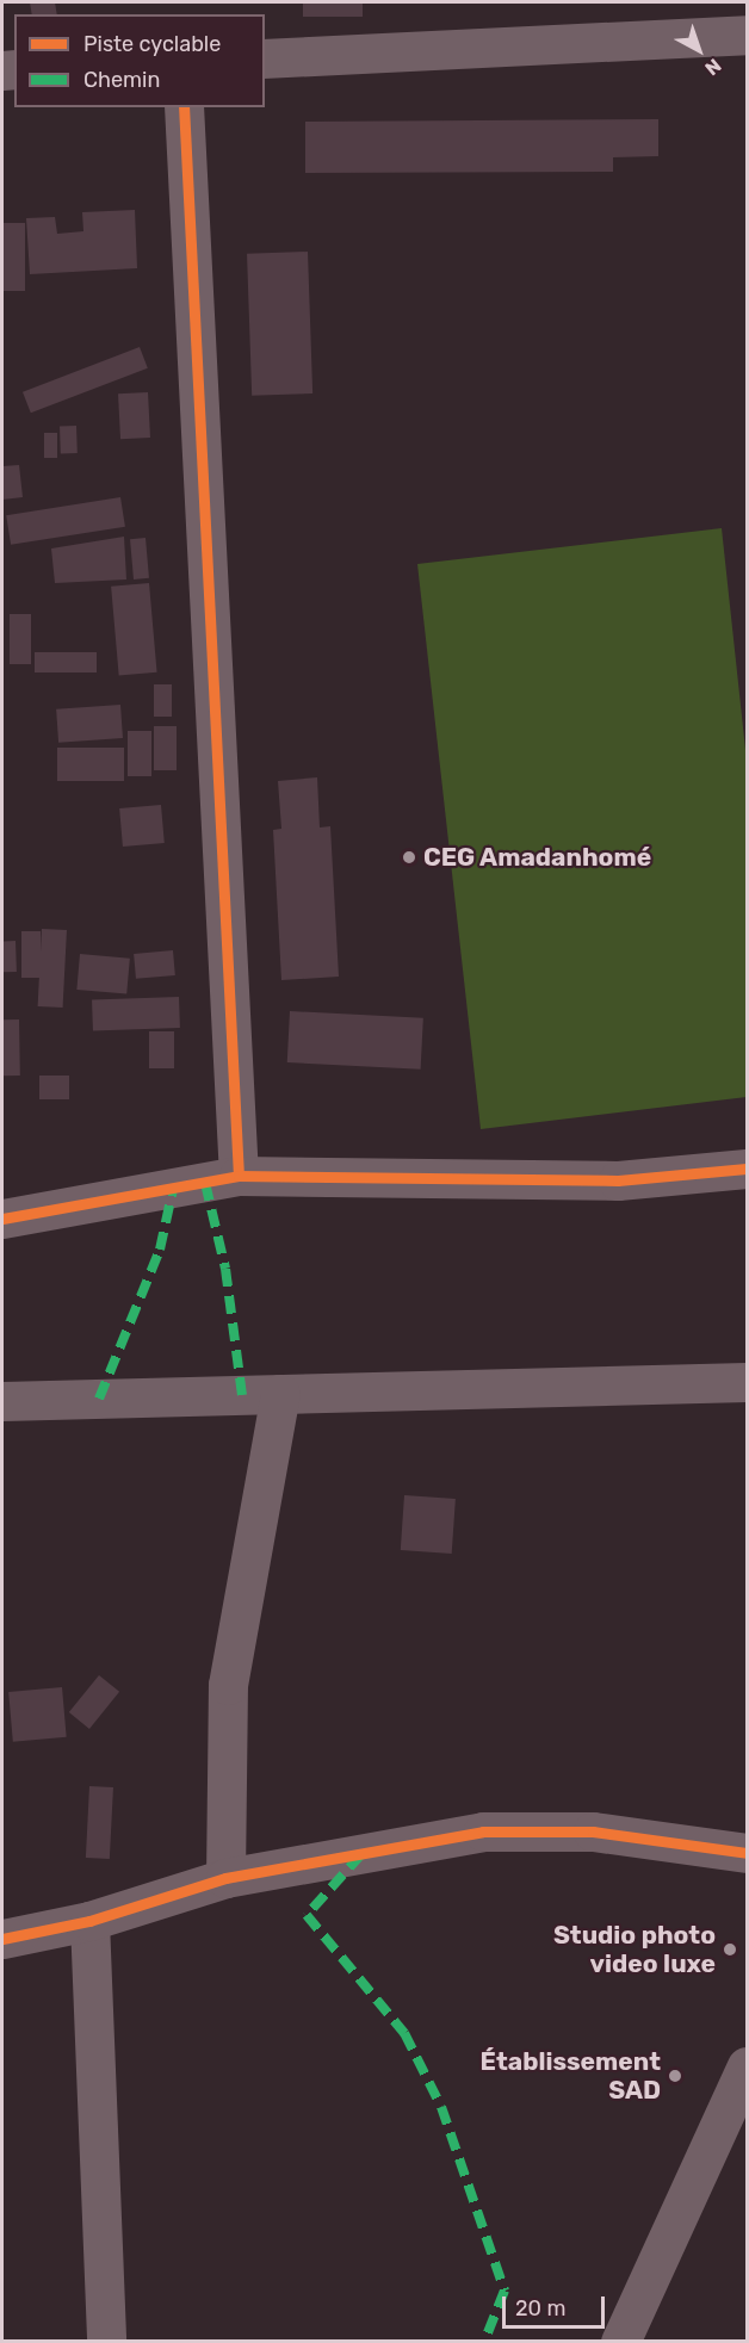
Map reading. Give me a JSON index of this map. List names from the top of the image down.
{
  "places": ["CEG Amadanhomé", "Studio photo video luxe", "Établissement SAD"],
  "legend": ["Piste cyclable", "Chemin"],
  "scale_bar": "20 m",
  "north": "bottom right"
}
